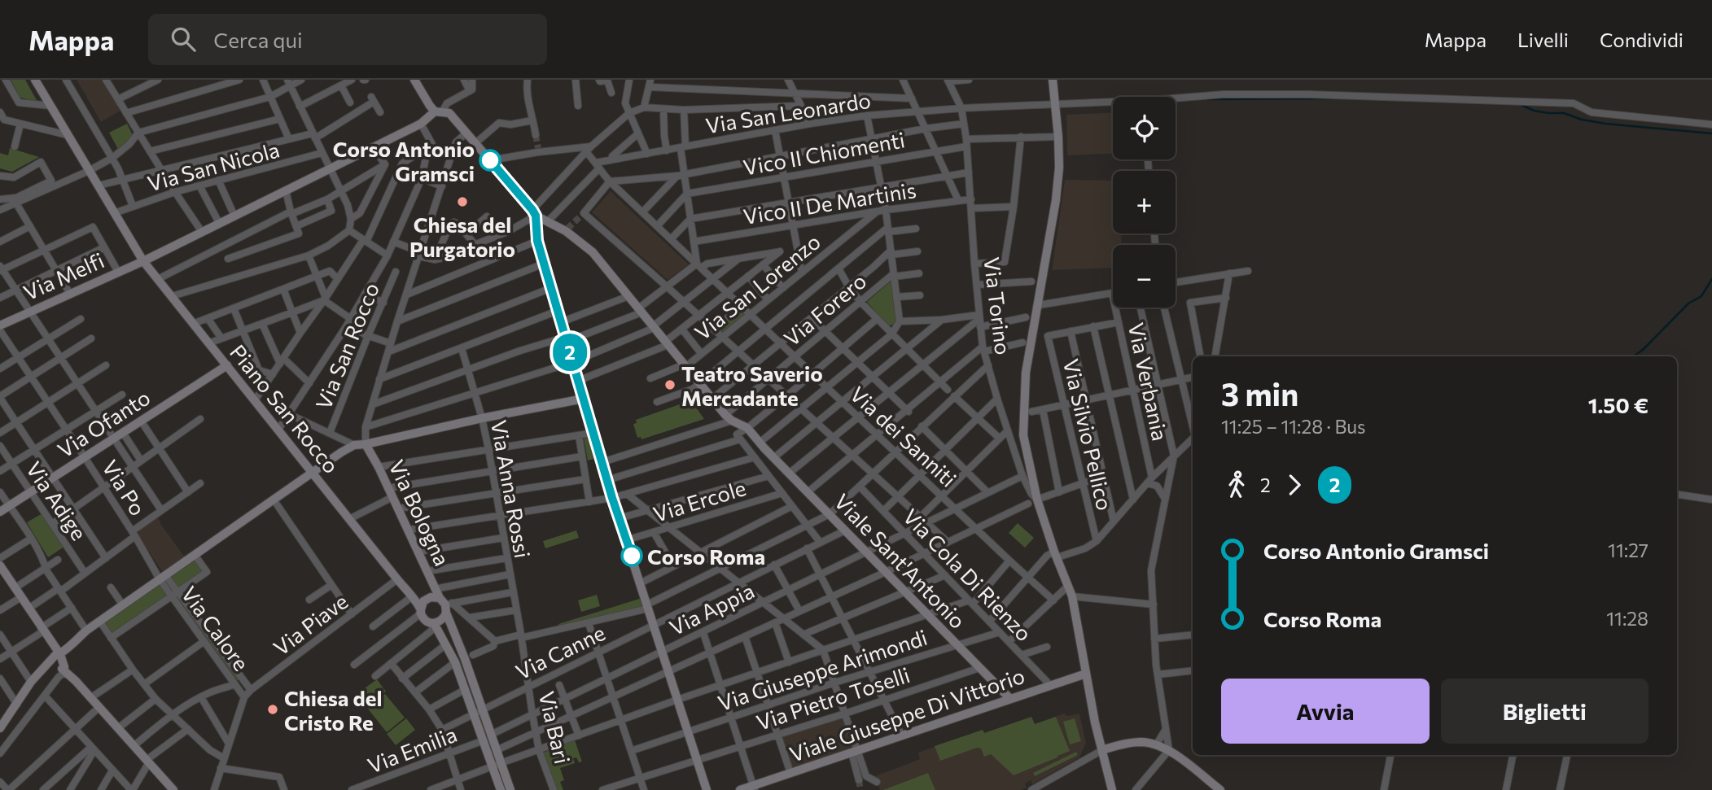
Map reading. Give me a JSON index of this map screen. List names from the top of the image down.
{
  "streets": {
    "street": [
      "Via San Leonardo",
      "Vico II Chiomenti",
      "Via San Nicola",
      "Vico II De Martinis",
      "Via Melfi",
      "Via San Lorenzo",
      "Via Torino",
      "Via Forero",
      "Via San Rocco",
      "Via Verbania",
      "Piano San Rocco",
      "Via Ofanto",
      "Via Silvio Pellico",
      "Via dei Sanniti",
      "Via Po",
      "Via Anna Rossi",
      "Via Adige",
      "Via Ercole",
      "Via Bologna",
      "Viale Sant'Antonio",
      "Via Cola Di Rienzo",
      "Via Appia",
      "Via Piave",
      "Via Calore",
      "Via Canne",
      "Via Giuseppe Arimondi",
      "Via Pietro Toselli",
      "Viale Giuseppe Di Vittorio",
      "Via Bari",
      "Via Emilia"
    ]
  },
  "crossings": [
    ["Via San Leonardo", "Via Torino"],
    ["Via San Leonardo", "Via dei Sanniti"],
    ["Vico II Chiomenti", "Via Torino"],
    ["Via San Nicola", "Piano San Rocco"],
    ["Vico II De Martinis", "Via San Lorenzo"],
    ["Vico II De Martinis", "Via Torino"],
    ["Via Melfi", "Piano San Rocco"],
    ["Via San Lorenzo", "Via dei Sanniti"],
    ["Via Torino", "Via Appia"],
    ["Via Forero", "Via dei Sanniti"],
    ["Piano San Rocco", "Via Ofanto"],
    ["Piano San Rocco", "Via Bologna"],
    ["Piano San Rocco", "Via Piave"],
    ["Via Ofanto", "Via Po"],
    ["Via Ofanto", "Via Adige"],
    ["Via dei Sanniti", "Via Appia"],
    ["Via Po", "Via Calore"],
    ["Via Anna Rossi", "Via Bari"],
    ["Via Bologna", "Via Canne"],
    ["Viale Sant'Antonio", "Via Appia"],
    ["Viale Sant'Antonio", "Via Canne"],
    ["Viale Sant'Antonio", "Via Giuseppe Arimondi"],
    ["Viale Sant'Antonio", "Via Pietro Toselli"],
    ["Viale Sant'Antonio", "Viale Giuseppe Di Vittorio"],
    ["Via Cola Di Rienzo", "Via Appia"],
    ["Via Cola Di Rienzo", "Via Giuseppe Arimondi"],
    ["Via Cola Di Rienzo", "Viale Giuseppe Di Vittorio"],
    ["Via Appia", "Via Emilia"],
    ["Via Piave", "Via Calore"],
    ["Via Canne", "Via Bari"],
    ["Via Bari", "Via Emilia"]
  ],
  "places": [
    "Corso Antonio Gramsci",
    "Chiesa del Purgatorio",
    "Teatro Saverio Mercadante",
    "Corso Roma",
    "Chiesa del Cristo Re"
  ],
  "lines": ["bus line 2"],
  "page": {
    "header": "Mappa",
    "search": "Cerca qui",
    "nav": ["Mappa", "Livelli", "Condividi"],
    "on_map": "2",
    "map_buttons": ["+", "−"],
    "heading": ["3 min", "11:25 – 11:28 · Bus", "1.50 €"],
    "legs": ["2", "2"],
    "list": [
      {
        "name": "Corso Antonio Gramsci",
        "value": "11:27"
      },
      {
        "name": "Corso Roma",
        "value": "11:28"
      }
    ],
    "buttons": ["Avvia", "Biglietti"]
  }
}
